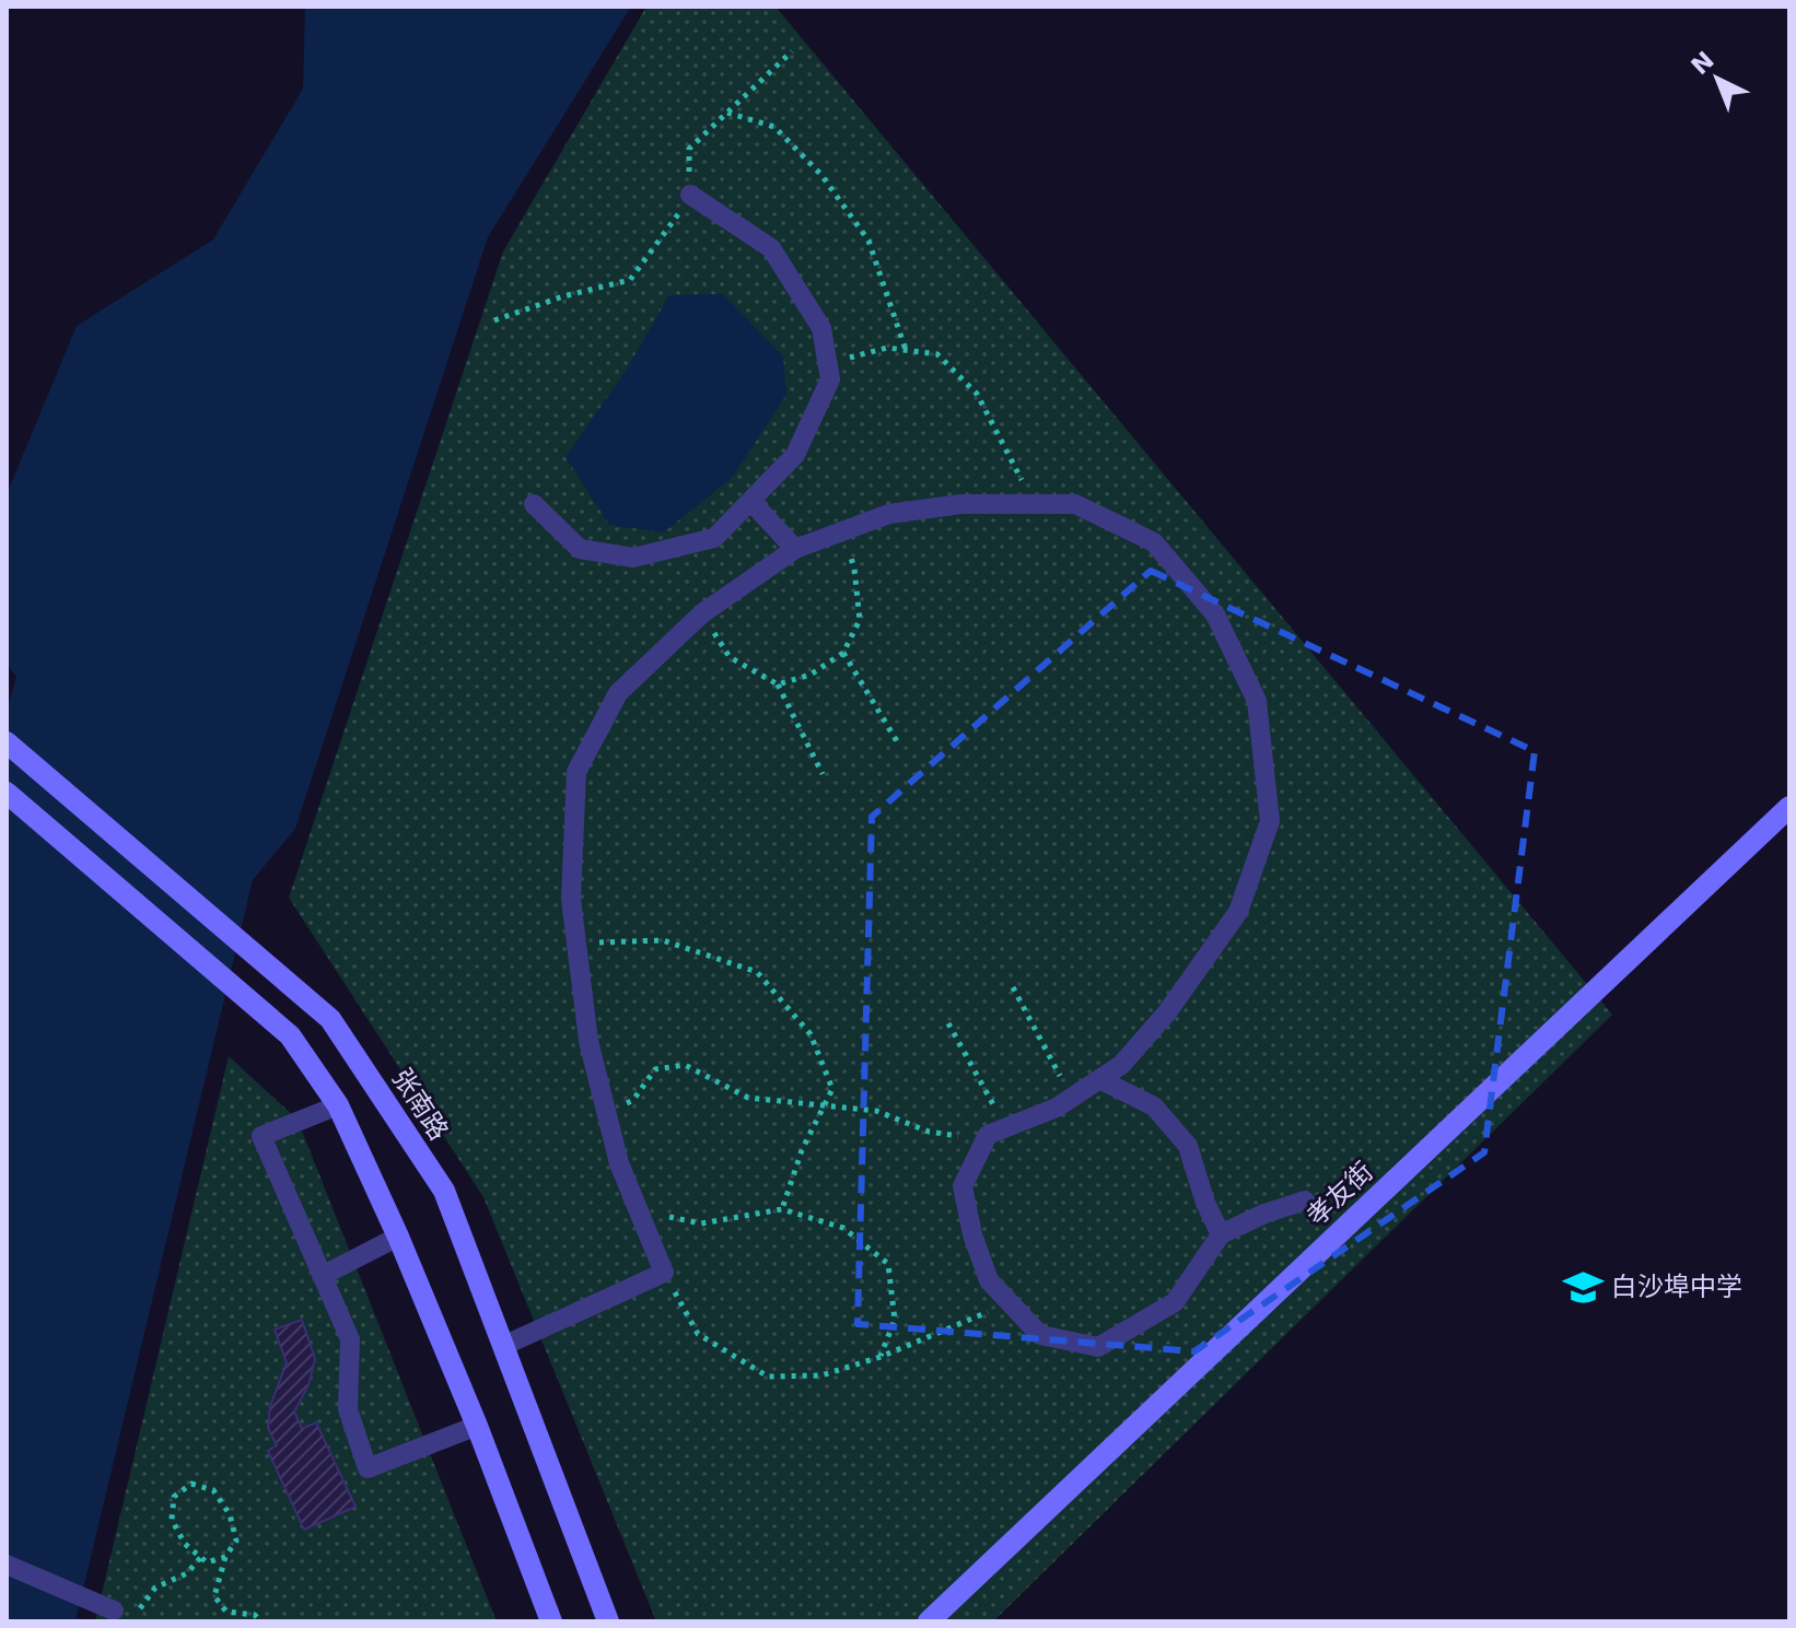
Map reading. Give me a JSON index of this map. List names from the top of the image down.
{
  "streets": {
    "main road": ["张南路", "孝友街"]
  },
  "places": {
    "school or university": ["白沙埠中学"]
  },
  "north": "top left"
}
